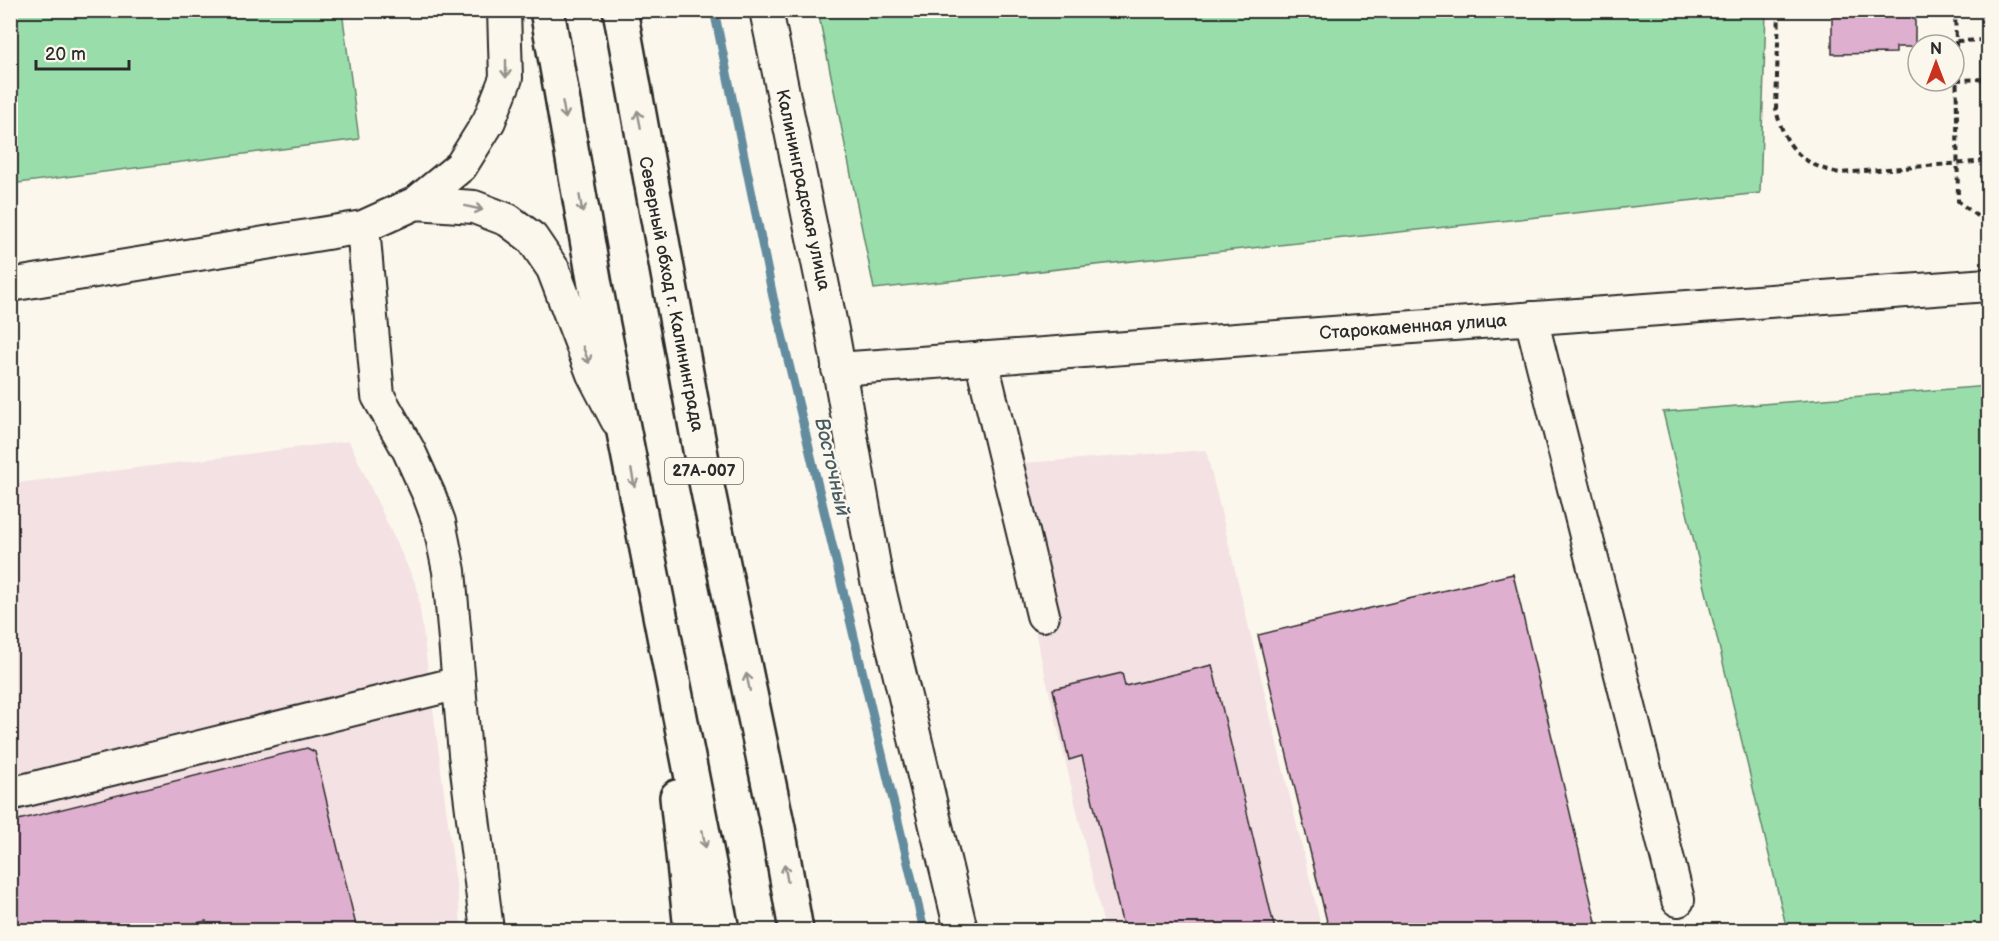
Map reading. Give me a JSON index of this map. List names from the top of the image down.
{
  "streets": {
    "highway": ["Северный обход г. Калининграда", "27А-007"],
    "street": ["Калининградская улица", "Старокаменная улица"]
  },
  "crossings": [
    ["Калининградская улица", "Старокаменная улица"]
  ],
  "water": ["Восточный"],
  "scale_bar": "20 m",
  "north": "top"
}
